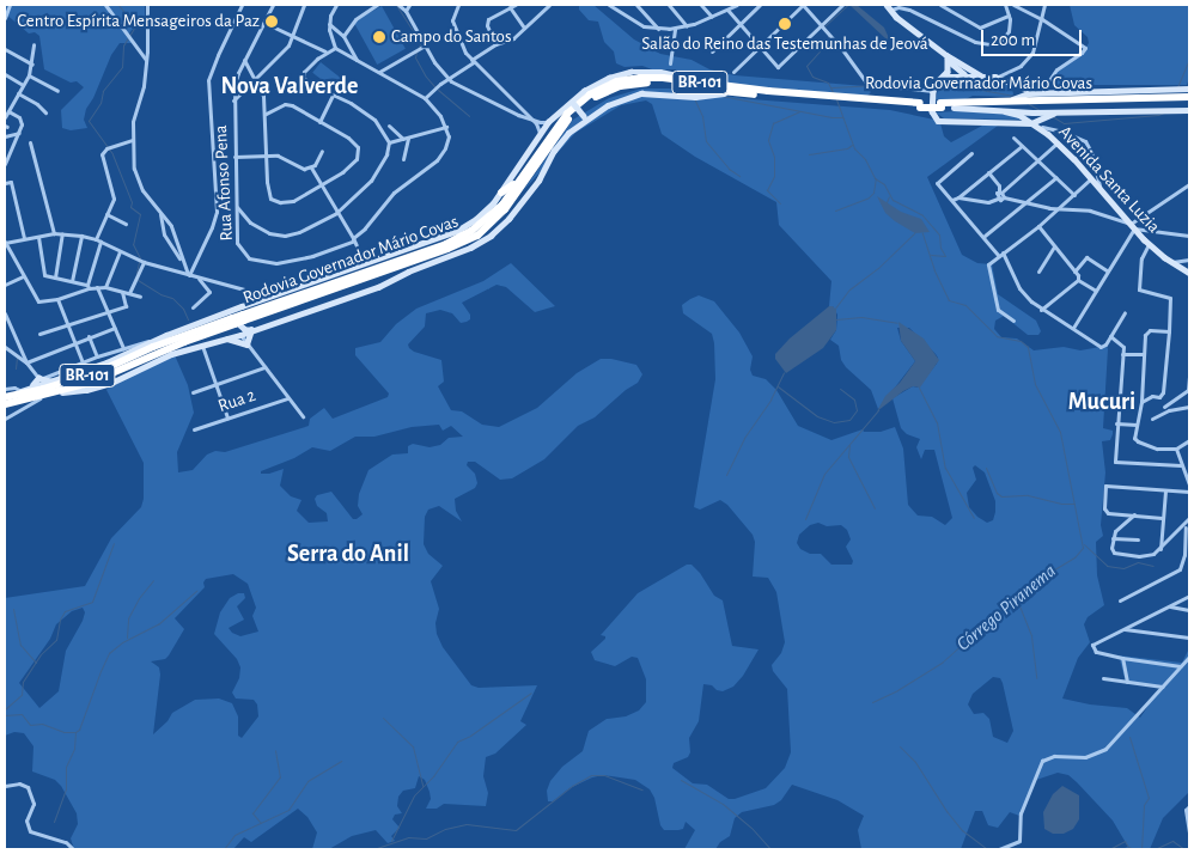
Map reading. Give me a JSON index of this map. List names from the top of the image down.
{
  "streets": {
    "highway": ["BR-101", "Rodovia Governador Mário Covas"],
    "street": ["Avenida Santa Luzia", "Rua Afonso Pena", "Rua 2"]
  },
  "districts": ["Nova Valverde", "Mucuri", "Serra do Anil"],
  "water": ["Córrego Piranema"],
  "places": ["Centro Espírita Mensageiros da Paz", "Salão do Reino das Testemunhas de Jeová", "Campo do Santos"],
  "scale_bar": "200 m"
}
